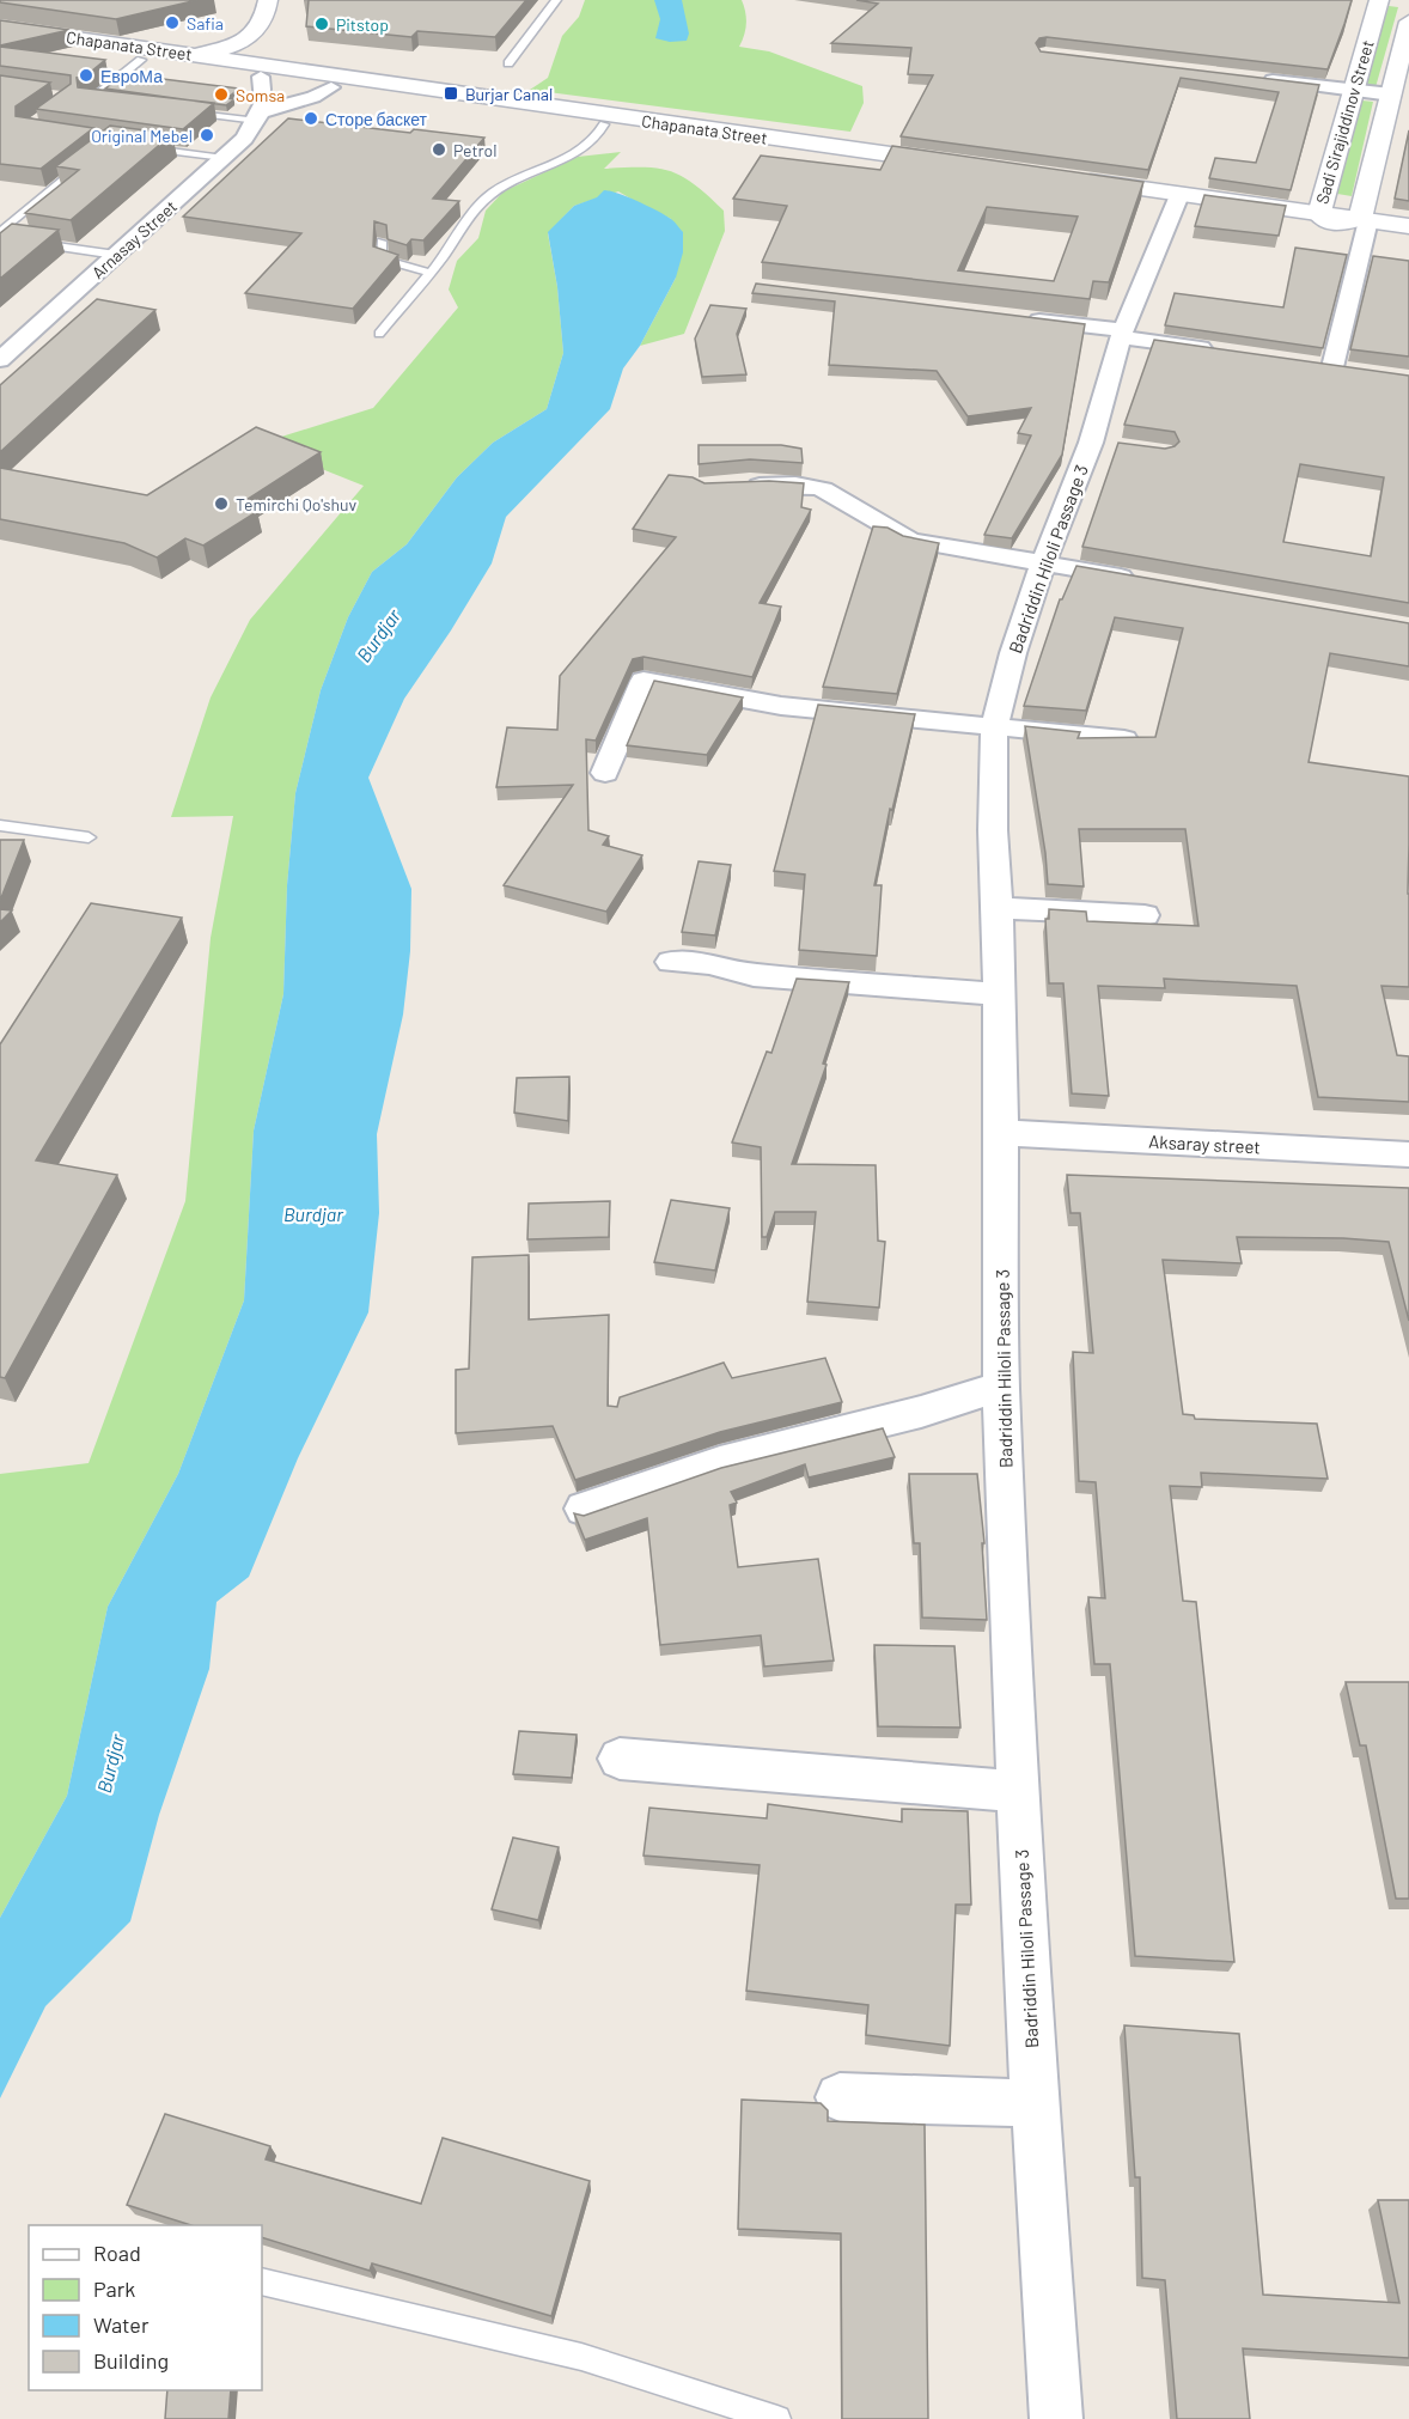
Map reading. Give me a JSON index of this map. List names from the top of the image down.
{
  "streets": {
    "main road": ["Chapanata Street", "Sadi Sirajiddinov Street"],
    "street": ["Arnasay Street", "Badriddin Hiloli Passage 3", "Aksaray street"]
  },
  "crossings": [
    ["Badriddin Hiloli Passage 3", "Aksaray street"]
  ],
  "water": ["Burdjar"],
  "places": {
    "other": [
      "Safia",
      "Pitstop",
      "ЕвроМа",
      "Somsa",
      "Сторе баскет",
      "Original Mebel",
      "Petrol",
      "Temirchi Qo'shuv"
    ],
    "transit": ["Burjar Canal"]
  },
  "legend": [
    "Road",
    "Park",
    "Water",
    "Building"
  ]
}
